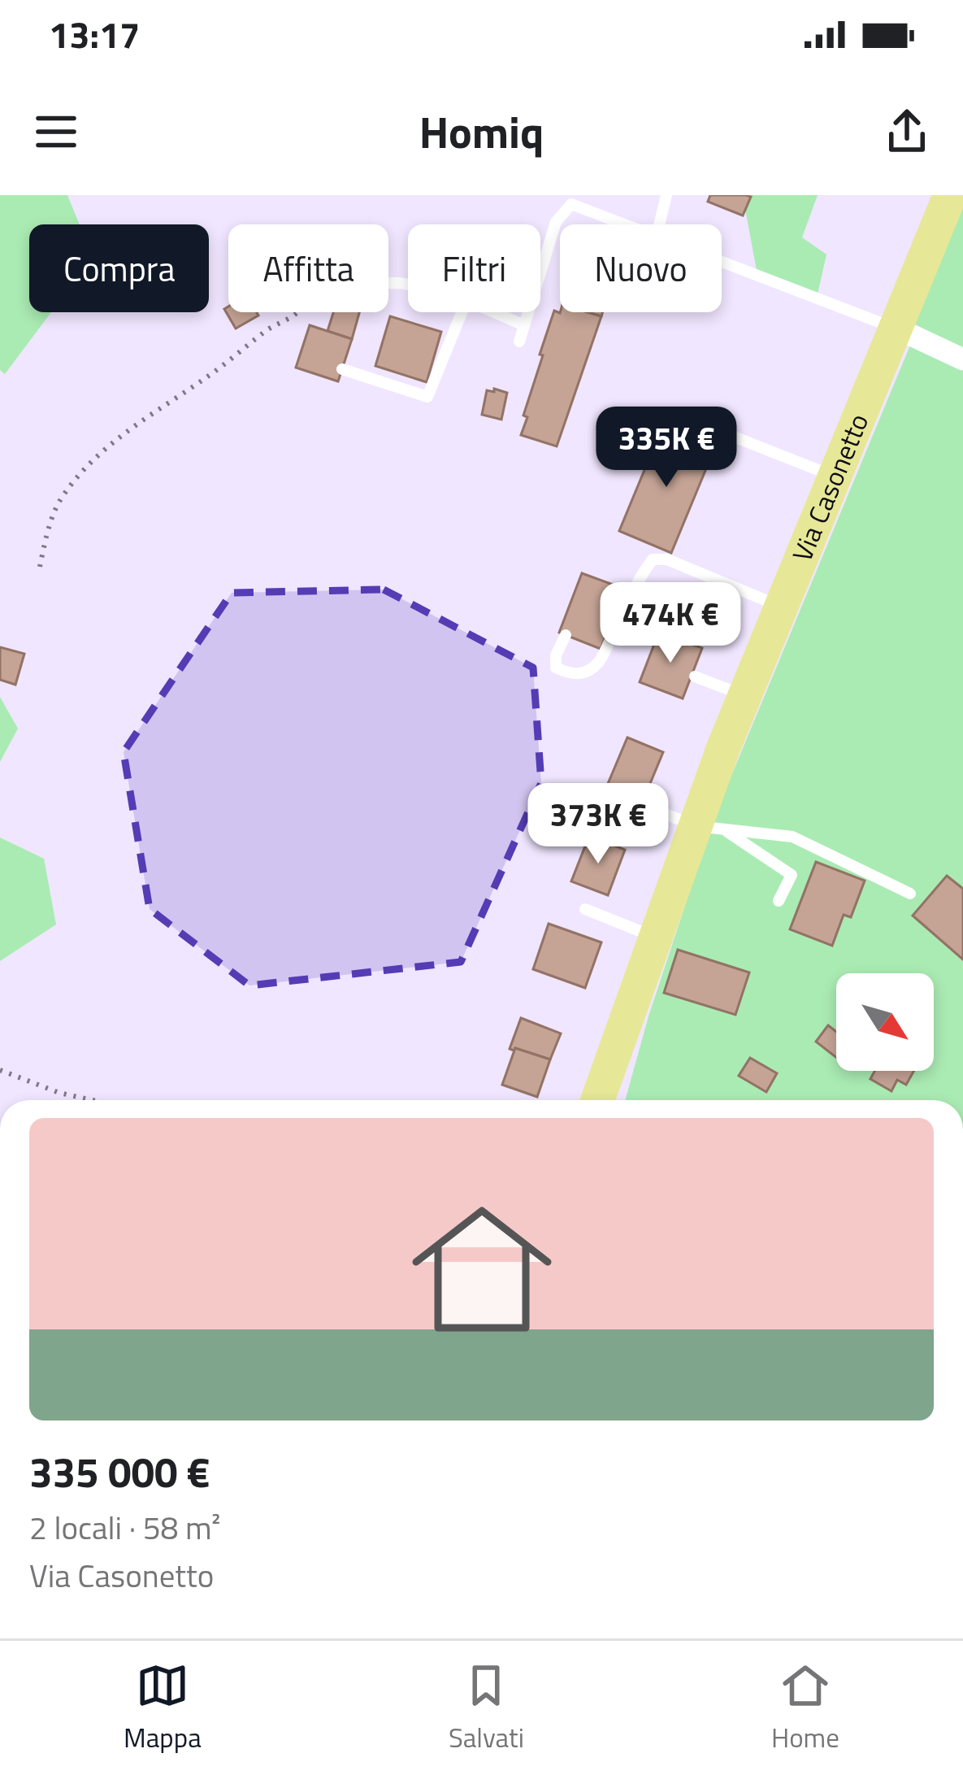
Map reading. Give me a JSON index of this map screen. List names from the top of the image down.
{
  "streets": {
    "main road": ["Via Casonetto"]
  },
  "north": "bottom right",
  "page": {
    "status": "13:17",
    "header": "Homiq",
    "chip": [
      "Compra",
      "Affitta",
      "Filtri",
      "Nuovo"
    ],
    "price": ["335K €", "474K €", "373K €"],
    "list": [
      {
        "name": "335 000 €",
        "note": "2 locali · 58 m² · Via Casonetto"
      }
    ],
    "tabs": ["Mappa", "Salvati", "Home"]
  }
}
